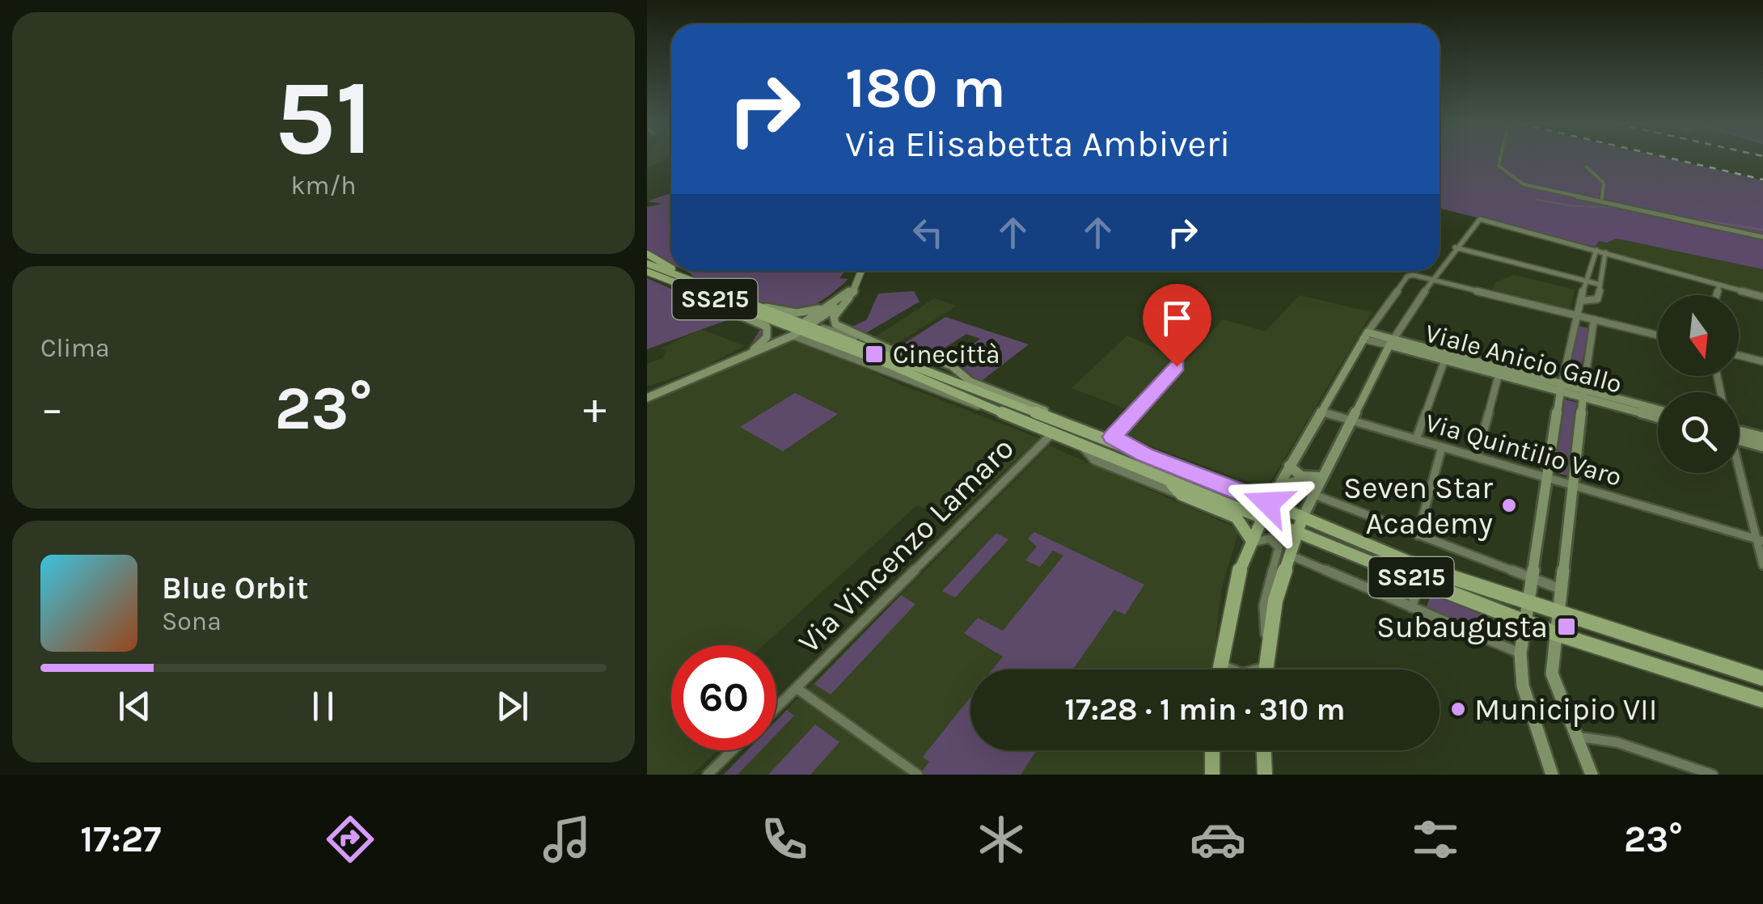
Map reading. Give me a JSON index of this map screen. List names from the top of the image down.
{
  "streets": {
    "main road": ["SS215"],
    "street": ["Viale Anicio Gallo", "Via Quintilio Varo", "Via Vincenzo Lamaro"]
  },
  "crossings": [
    ["SS215", "Via Vincenzo Lamaro"]
  ],
  "places": {
    "transit": ["Cinecittà", "Subaugusta"],
    "other": ["Seven Star Academy", "Municipio VII"]
  },
  "north": "bottom",
  "page": {
    "tile": [
      ["51", "km/h"],
      "Clima"
    ],
    "turn": ["180 m", "Via Elisabetta Ambiveri"],
    "heat": ["−", "23°", "+"],
    "song": ["Blue Orbit", "Sona"],
    "limit": "60",
    "trip": "17:28 · 1 min · 310 m",
    "tabs": ["17:27", "23°"]
  }
}
